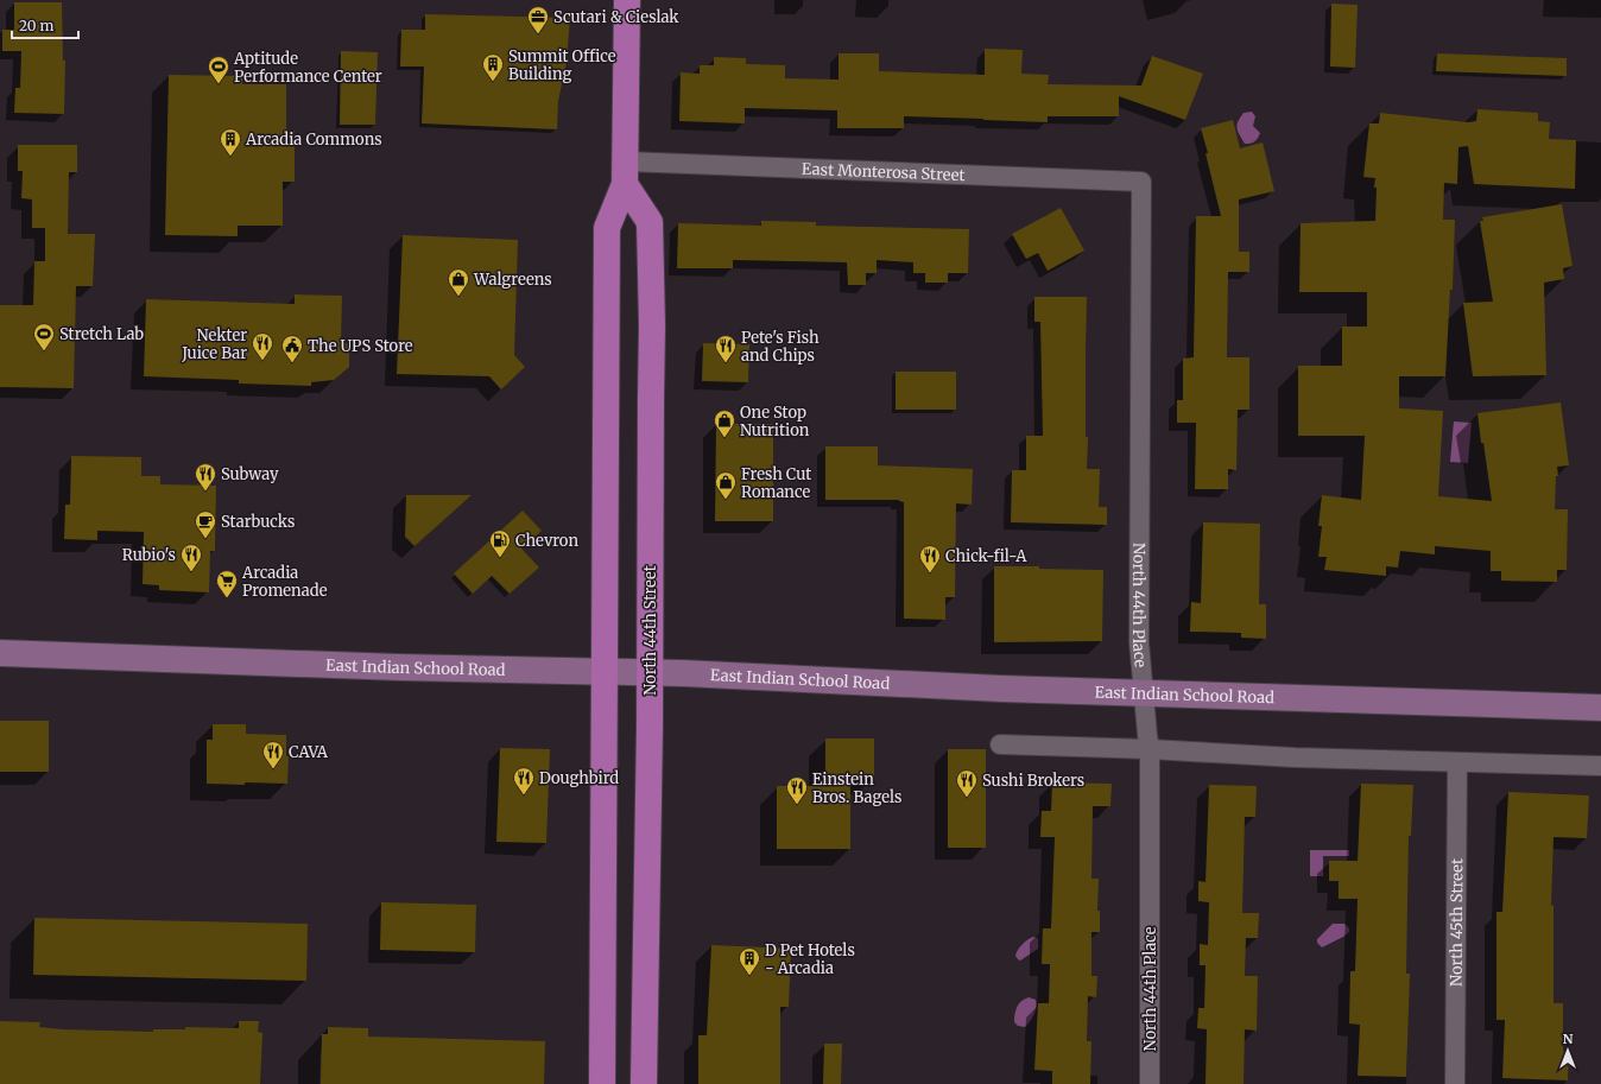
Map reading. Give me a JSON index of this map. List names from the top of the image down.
{
  "streets": {
    "main road": ["North 44th Street", "East Indian School Road"],
    "street": ["East Monterosa Street", "North 44th Place", "North 45th Street"]
  },
  "crossings": [
    ["East Monterosa Street", "North 44th Place"],
    ["East Monterosa Street", "North 44th Street"],
    ["North 44th Place", "East Indian School Road"],
    ["North 44th Street", "East Indian School Road"]
  ],
  "places": {
    "office": ["Scutari & Cieslak"],
    "building": ["Summit Office Building", "Arcadia Commons", "D Pet Hotels - Arcadia"],
    "sports": ["Aptitude Performance Center", "Stretch Lab"],
    "shop": ["Walgreens", "One Stop Nutrition", "Fresh Cut Romance"],
    "restaurant": [
      "Nekter Juice Bar",
      "Pete's Fish and Chips",
      "Subway",
      "Rubio's",
      "Chick-fil-A",
      "CAVA",
      "Doughbird",
      "Sushi Brokers",
      "Einstein Bros. Bagels"
    ],
    "public building": ["The UPS Store"],
    "cafe": ["Starbucks"],
    "fuel station": ["Chevron"],
    "supermarket": ["Arcadia Promenade"]
  },
  "scale_bar": "20 m",
  "north": "top"
}
